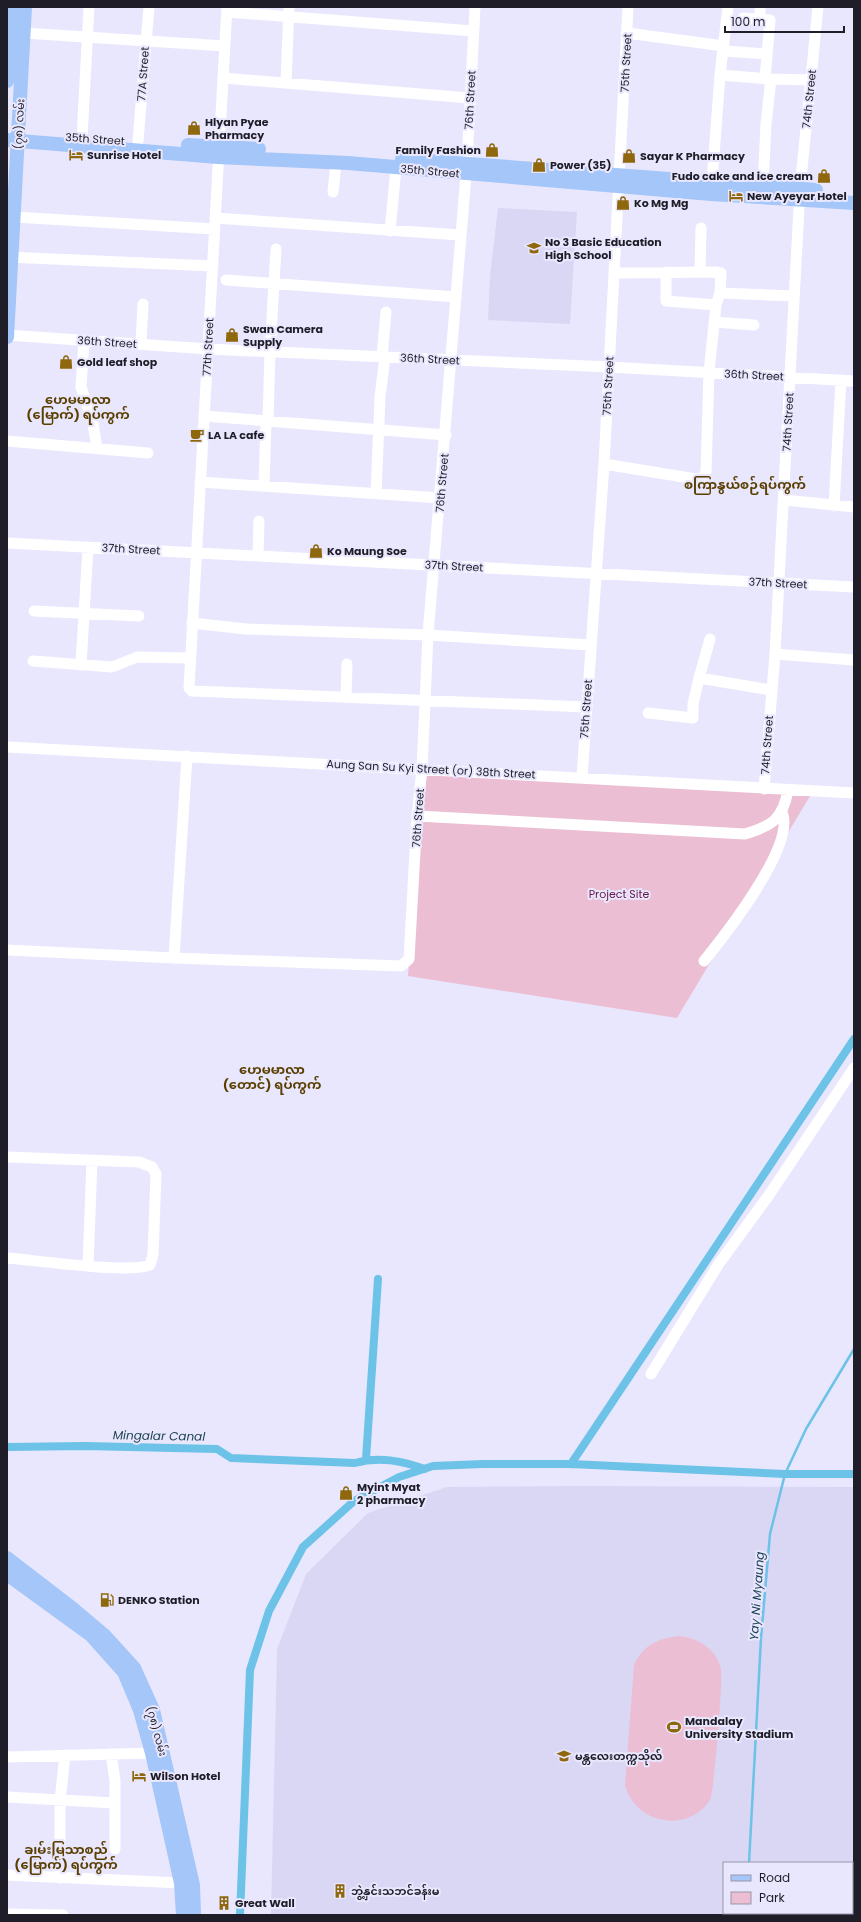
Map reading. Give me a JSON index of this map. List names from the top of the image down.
{
  "streets": {
    "main road": ["(၇၈) လမ်း", "35th Street"],
    "street": [
      "75th Street",
      "77A Street",
      "74th Street",
      "76th Street",
      "36th Street",
      "77th Street",
      "37th Street",
      "Aung San Su Kyi Street (or) 38th Street"
    ]
  },
  "crossings": [
    ["75th Street", "35th Street"],
    ["75th Street", "36th Street"],
    ["75th Street", "37th Street"],
    ["75th Street", "Aung San Su Kyi Street (or) 38th Street"],
    ["77A Street", "35th Street"],
    ["74th Street", "35th Street"],
    ["74th Street", "36th Street"],
    ["74th Street", "37th Street"],
    ["74th Street", "Aung San Su Kyi Street (or) 38th Street"],
    ["76th Street", "35th Street"],
    ["76th Street", "36th Street"],
    ["76th Street", "37th Street"],
    ["76th Street", "Aung San Su Kyi Street (or) 38th Street"],
    ["(၇၈) လမ်း", "35th Street"],
    ["(၇၈) လမ်း", "36th Street"],
    ["35th Street", "77th Street"],
    ["36th Street", "77th Street"],
    ["77th Street", "37th Street"]
  ],
  "districts": [
    "ဟေမမာလာ (မြောက်) ရပ်ကွက်",
    "စကြာနွယ်စဉ်ရပ်ကွက်",
    "ဟေမမာလာ (တောင်) ရပ်ကွက်",
    "ချမ်းမြသာစည် (မြောက်) ရပ်ကွက်"
  ],
  "water": ["Mingalar Canal", "Yay Ni Myaung"],
  "parks": ["Project Site"],
  "places": {
    "shop": [
      "Hlyan Pyae Pharmacy",
      "Family Fashion",
      "Sayar K Pharmacy",
      "Power (35)",
      "Fudo cake and ice cream",
      "Ko Mg Mg",
      "Swan Camera Supply",
      "Gold leaf shop",
      "Ko Maung Soe",
      "Myint Myat 2 pharmacy"
    ],
    "hotel": ["Sunrise Hotel", "New Ayeyar Hotel", "Wilson Hotel"],
    "school or university": ["No 3 Basic Education High School", "မန္တလေးတက္ကသိုလ်"],
    "cafe": ["LA LA cafe"],
    "fuel station": ["DENKO Station"],
    "sports": ["Mandalay University Stadium"],
    "building": ["ဘွဲ့နှင်းသဘင်ခန်းမ", "Great Wall"]
  },
  "legend": ["Road", "Park"],
  "scale_bar": "100 m"
}
